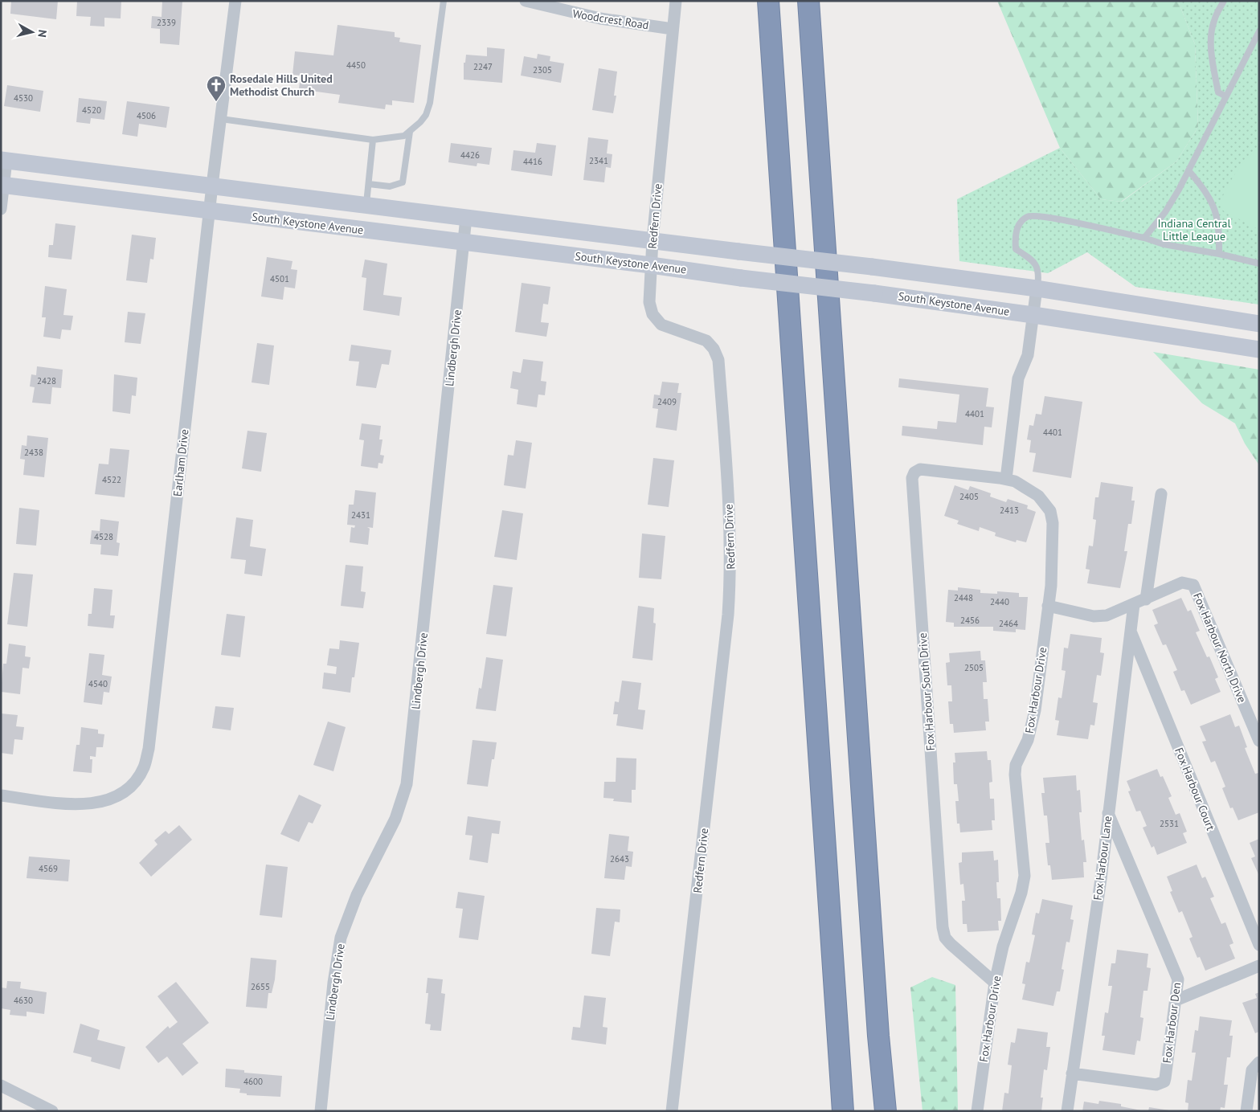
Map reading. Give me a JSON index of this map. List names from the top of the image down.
{
  "streets": {
    "main road": ["South Keystone Avenue"],
    "street": [
      "Woodcrest Road",
      "Redfern Drive",
      "Lindbergh Drive",
      "Earlham Drive",
      "Fox Harbour North Drive",
      "Fox Harbour Drive",
      "Fox Harbour South Drive",
      "Fox Harbour Court",
      "Fox Harbour Lane",
      "Fox Harbour Den"
    ]
  },
  "crossings": [
    ["Woodcrest Road", "Redfern Drive"],
    ["Redfern Drive", "South Keystone Avenue"],
    ["South Keystone Avenue", "Lindbergh Drive"],
    ["South Keystone Avenue", "Earlham Drive"],
    ["Fox Harbour North Drive", "Fox Harbour Drive"],
    ["Fox Harbour North Drive", "Fox Harbour Lane"],
    ["Fox Harbour Drive", "Fox Harbour South Drive"],
    ["Fox Harbour Court", "Fox Harbour Lane"],
    ["Fox Harbour Lane", "Fox Harbour Den"]
  ],
  "parks": ["Indiana Central Little League"],
  "places": {
    "church": ["Rosedale Hills United Methodist Church"]
  },
  "house_numbers": [
    "2339",
    "4450",
    "2247",
    "2305",
    "4530",
    "4520",
    "4506",
    "4426",
    "2341",
    "4416",
    "4501",
    "2428",
    "2409",
    "4401",
    "4401",
    "2438",
    "4522",
    "2405",
    "2413",
    "2431",
    "4528",
    "2448",
    "2440",
    "2456",
    "2464",
    "2505",
    "4540",
    "2531",
    "2643",
    "4569",
    "2655",
    "4630",
    "4600"
  ],
  "north": "right"
}
